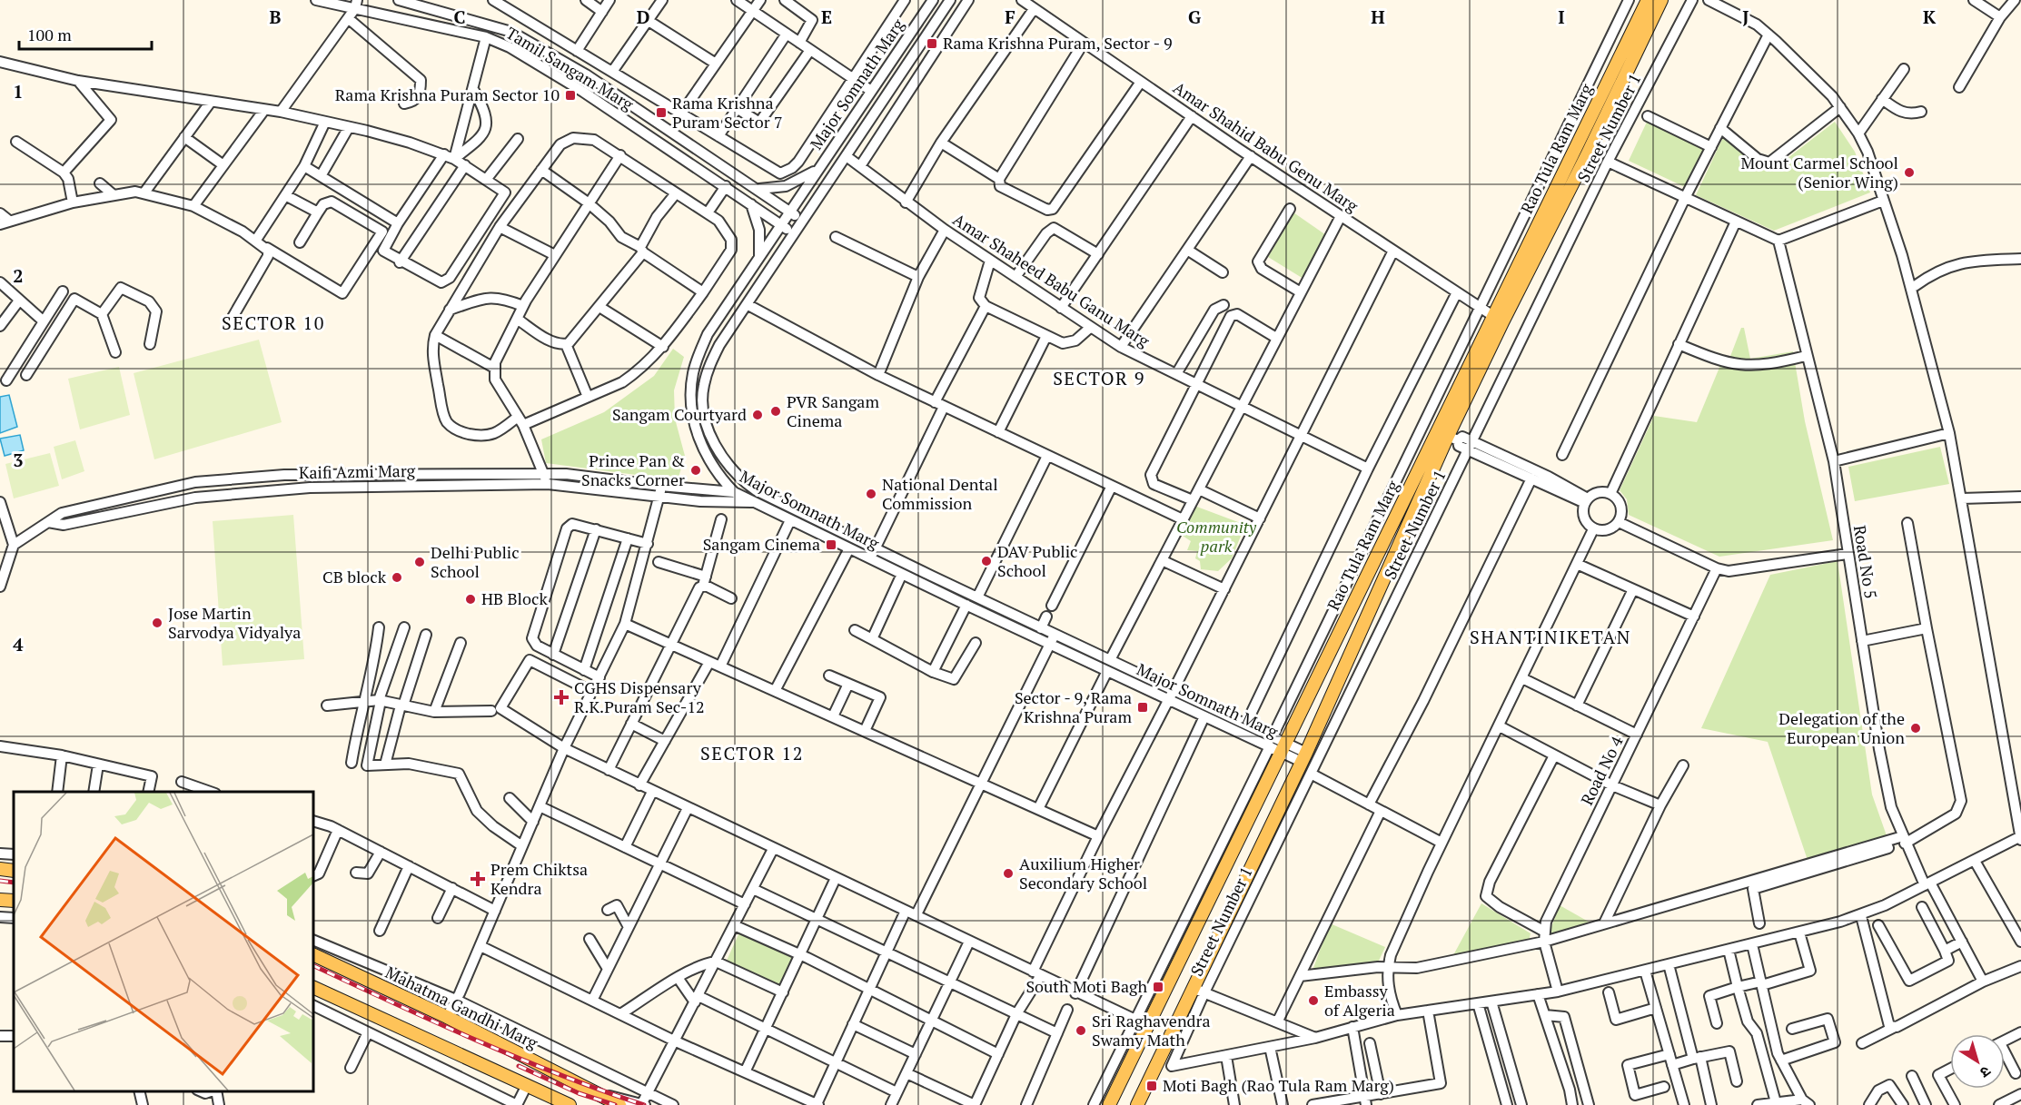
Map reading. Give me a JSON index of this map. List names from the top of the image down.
{
  "streets": {
    "main road": ["Rao Tula Ram Marg", "Mahatma Gandhi Marg"],
    "street": [
      "Tamil Sangam Marg",
      "Major Somnath Marg",
      "Street Number 1",
      "Amar Shahid Babu Genu Marg",
      "Amar Shaheed Babu Ganu Marg",
      "Kaifi Azmi Marg",
      "Road No 5",
      "Road No 4"
    ]
  },
  "crossings": [
    ["Tamil Sangam Marg", "Major Somnath Marg"],
    ["Major Somnath Marg", "Rao Tula Ram Marg"],
    ["Major Somnath Marg", "Amar Shaheed Babu Ganu Marg"],
    ["Major Somnath Marg", "Kaifi Azmi Marg"],
    ["Street Number 1", "Rao Tula Ram Marg"],
    ["Amar Shahid Babu Genu Marg", "Rao Tula Ram Marg"]
  ],
  "districts": [
    "SECTOR 10",
    "SECTOR 9",
    "SHANTINIKETAN",
    "SECTOR 12"
  ],
  "parks": ["Community park"],
  "places": {
    "transit": [
      "Rama Krishna Puram, Sector - 9",
      "Rama Krishna Puram Sector 10",
      "Rama Krishna Puram Sector 7",
      "Sangam Cinema",
      "Sector - 9, Rama Krishna Puram",
      "South Moti Bagh",
      "Moti Bagh (Rao Tula Ram Marg)"
    ],
    "other": [
      "Mount Carmel School (Senior Wing)",
      "PVR Sangam Cinema",
      "Sangam Courtyard",
      "Prince Pan & Snacks Corner",
      "National Dental Commission",
      "DAV Public School",
      "Delhi Public School",
      "CB block",
      "HB Block",
      "Jose Martin Sarvodya Vidyalya",
      "Delegation of the European Union",
      "Auxilium Higher Secondary School",
      "Embassy of Algeria",
      "Sri Raghavendra Swamy Math"
    ],
    "health": ["CGHS Dispensary R.K.Puram Sec-12", "Prem Chiktsa Kendra"]
  },
  "scale_bar": "100 m",
  "north": "bottom right",
  "grid": {
    "columns": [
      "B",
      "C",
      "D",
      "E",
      "F",
      "G",
      "H",
      "I",
      "J",
      "K"
    ],
    "rows": [
      "1",
      "2",
      "3",
      "4"
    ]
  }
}
